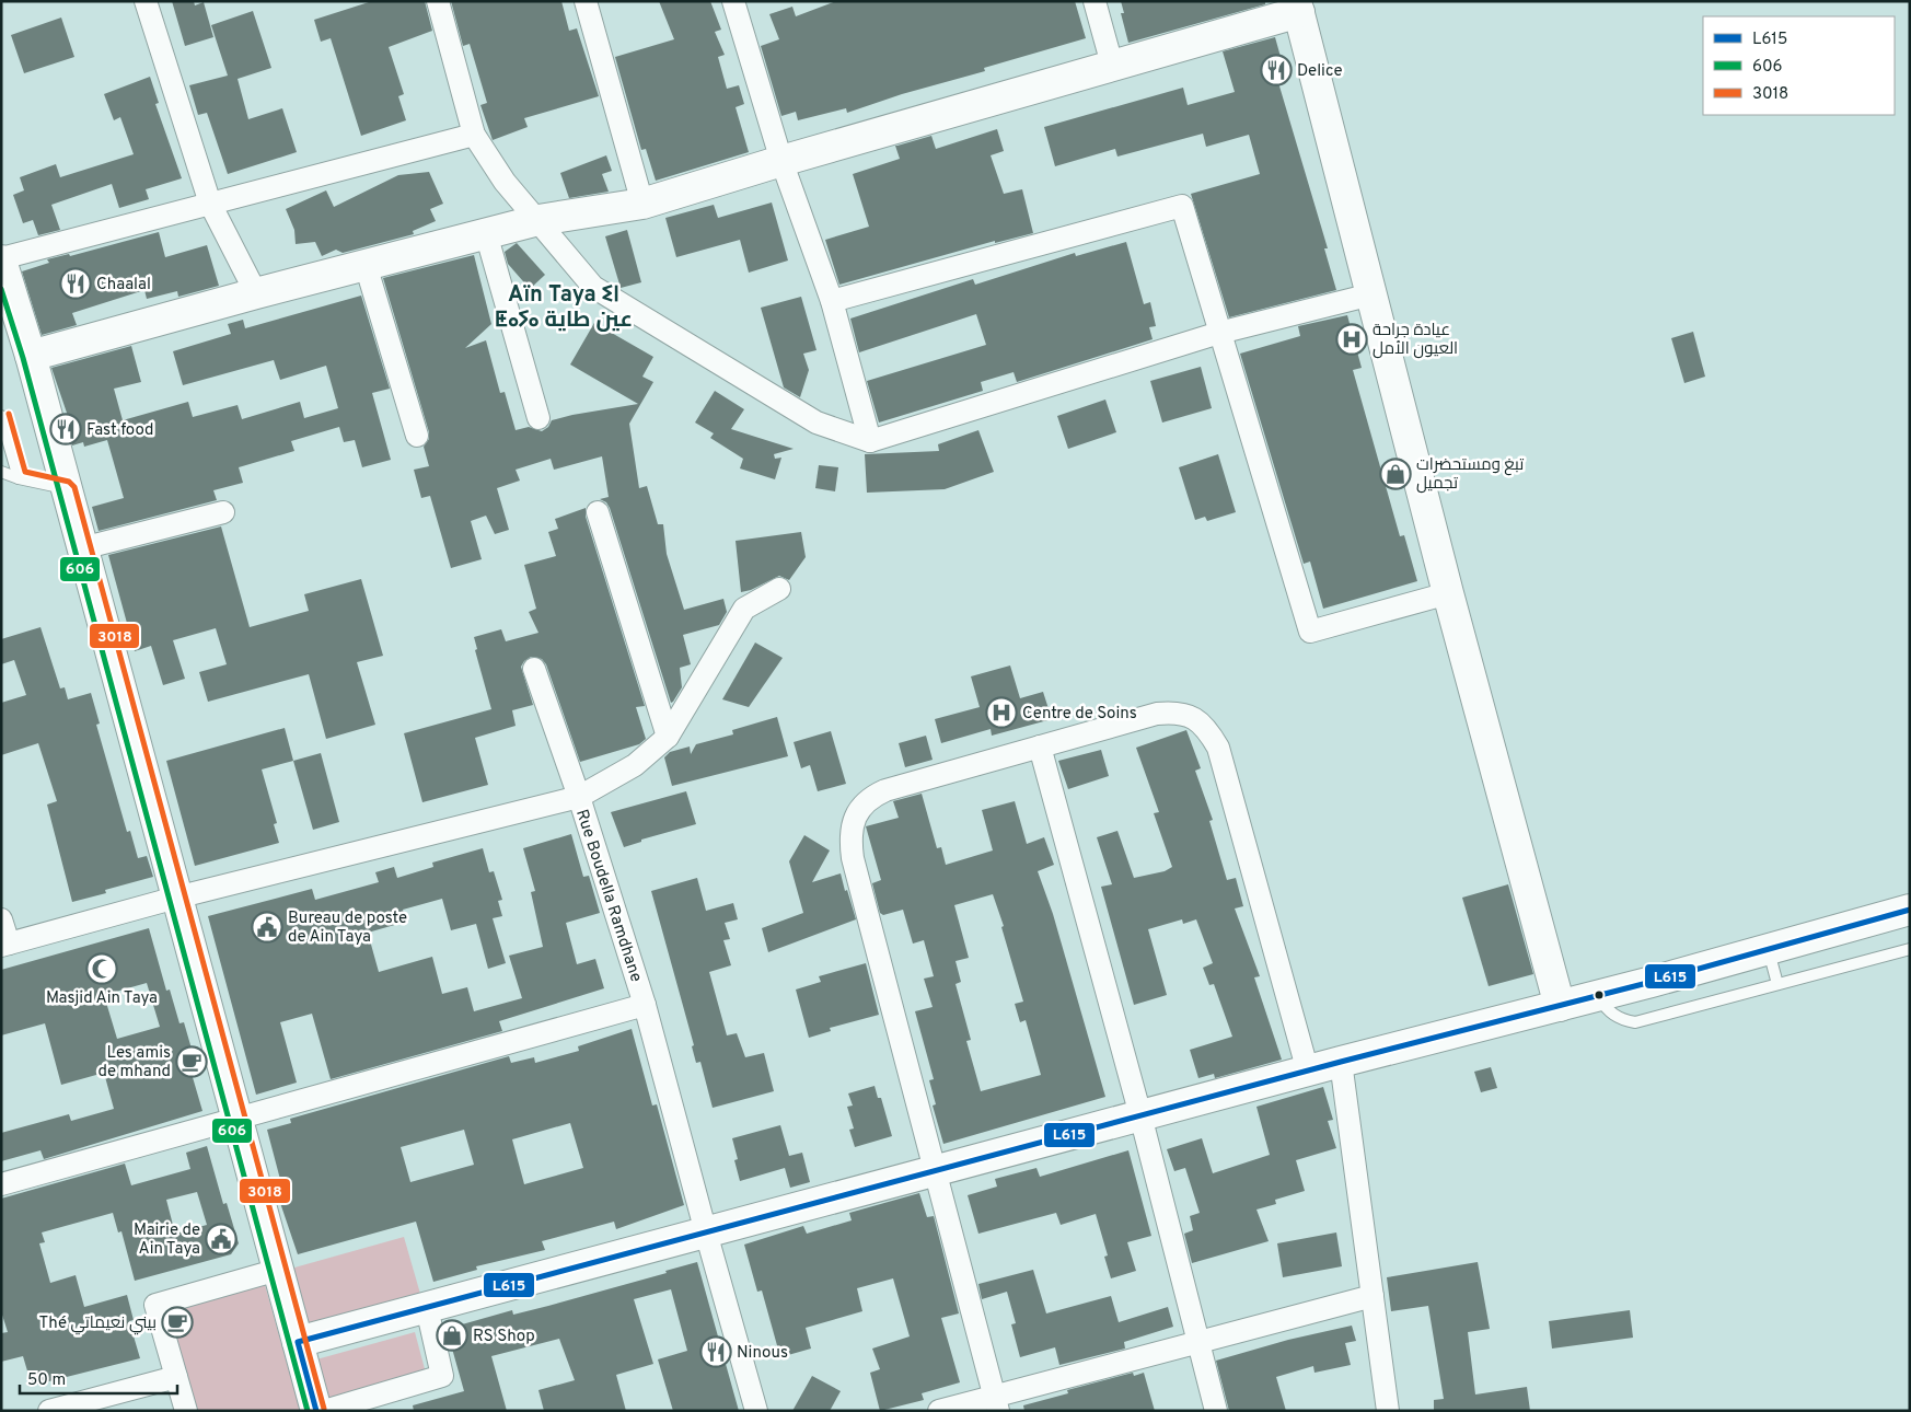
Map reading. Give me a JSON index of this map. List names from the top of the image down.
{
  "streets": {
    "street": ["Rue Boudella Ramdhane"]
  },
  "districts": ["Aïn Taya ⵉⵏ ⵟⴰⵢⴰ عين طاية"],
  "places": {
    "restaurant": [
      "Delice",
      "Chaalal",
      "Fast food",
      "Ninous"
    ],
    "hospital": ["عيادة جراحة العيون الأمل", "Centre de Soins"],
    "shop": ["تبغ ومستحضرات تجميل", "RS Shop"],
    "public building": ["Bureau de poste de Ain Taya", "Mairie de Ain Taya"],
    "mosque": ["Masjid Ain Taya"],
    "cafe": ["Les amis de mhand", "Thé بيني نعيماتي"]
  },
  "lines": ["transit line 606", "transit line 3018", "transit line L615"],
  "legend": ["L615", "606", "3018"],
  "scale_bar": "50 m"
}
